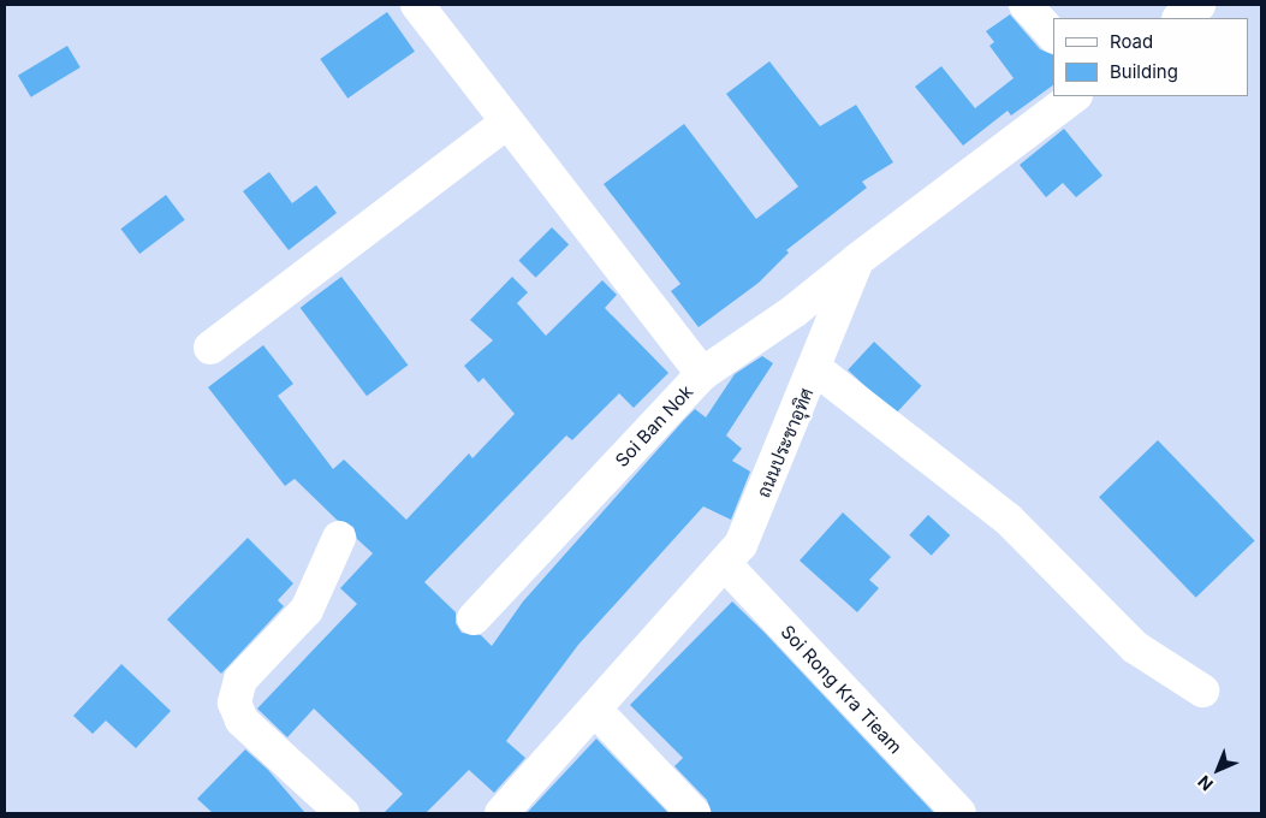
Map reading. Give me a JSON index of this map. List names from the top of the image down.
{
  "streets": {
    "street": ["Soi Ban Nok", "ถนนประชาอุทิศ", "Soi Rong Kra Tieam"]
  },
  "crossings": [
    ["Soi Ban Nok", "ถนนประชาอุทิศ"],
    ["ถนนประชาอุทิศ", "Soi Rong Kra Tieam"]
  ],
  "legend": ["Road", "Building"],
  "north": "bottom left"
}
